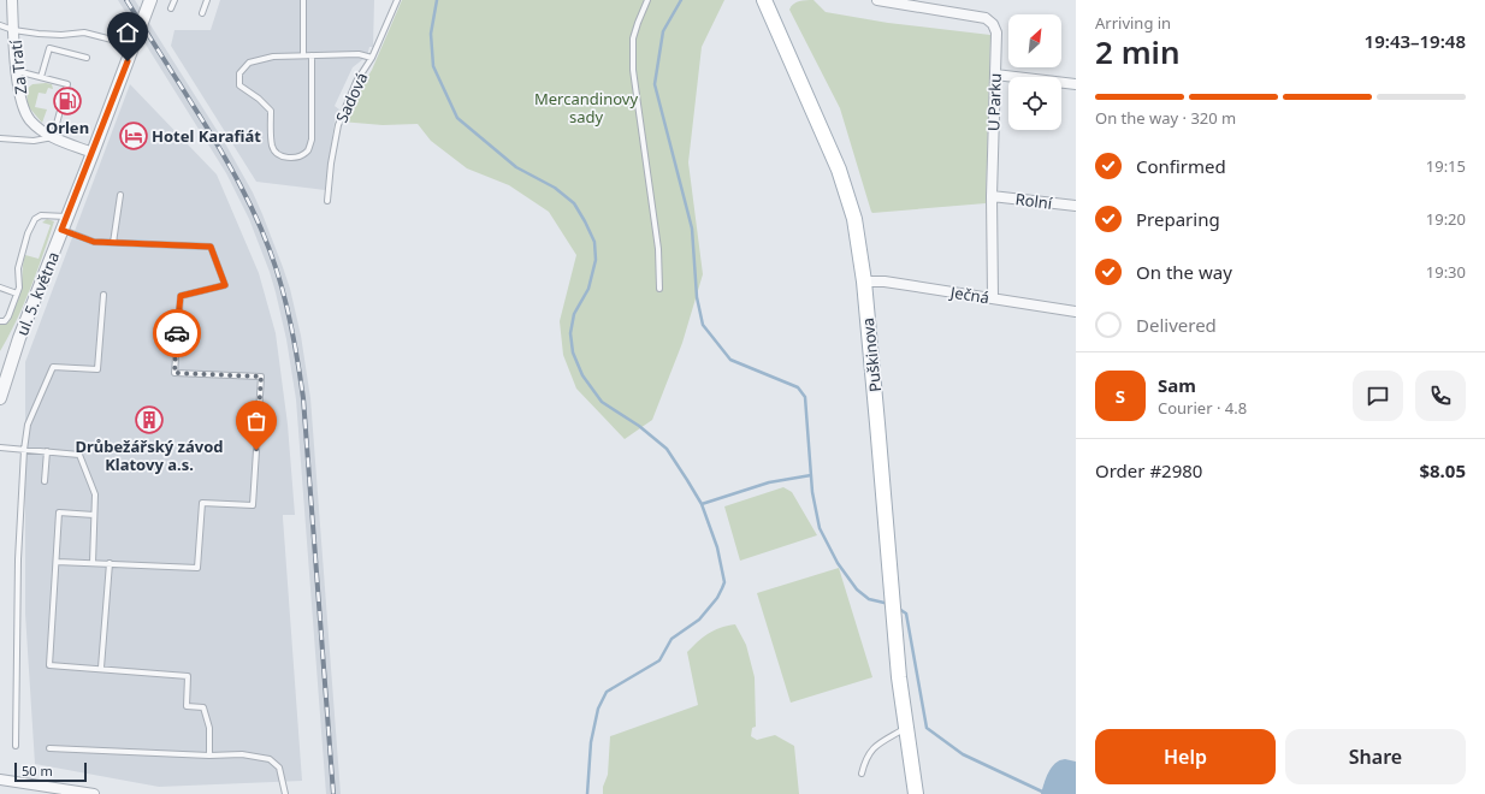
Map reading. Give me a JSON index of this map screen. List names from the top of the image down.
{
  "streets": {
    "main road": ["Puškinova"],
    "street": [
      "Za Tratí",
      "U Parku",
      "Rolní",
      "ul. 5. května",
      "Ječná"
    ],
    "lane": ["Sadová"]
  },
  "crossings": [
    ["Za Tratí", "ul. 5. května"],
    ["U Parku", "Rolní"],
    ["U Parku", "Ječná"],
    ["Ječná", "Puškinova"]
  ],
  "parks": ["Mercandinovy sady"],
  "places": {
    "fuel station": ["Orlen"],
    "hotel": ["Hotel Karafiát"],
    "building": ["Drůbežářský závod Klatovy a.s."]
  },
  "scale_bar": "50 m",
  "north": "top right",
  "page": {
    "heading": ["2 min", "Arriving in", "19:43–19:48"],
    "panel": [
      "Sam",
      "Courier · 4.8",
      "Order #2980",
      "$8.05"
    ],
    "bar": "On the way · 320 m",
    "list": [
      ["Confirmed", "19:15"],
      ["Preparing", "19:20"],
      ["On the way", "19:30"],
      "Delivered"
    ],
    "round": "S",
    "buttons": ["Help", "Share"],
    "scale": "50 m"
  }
}
